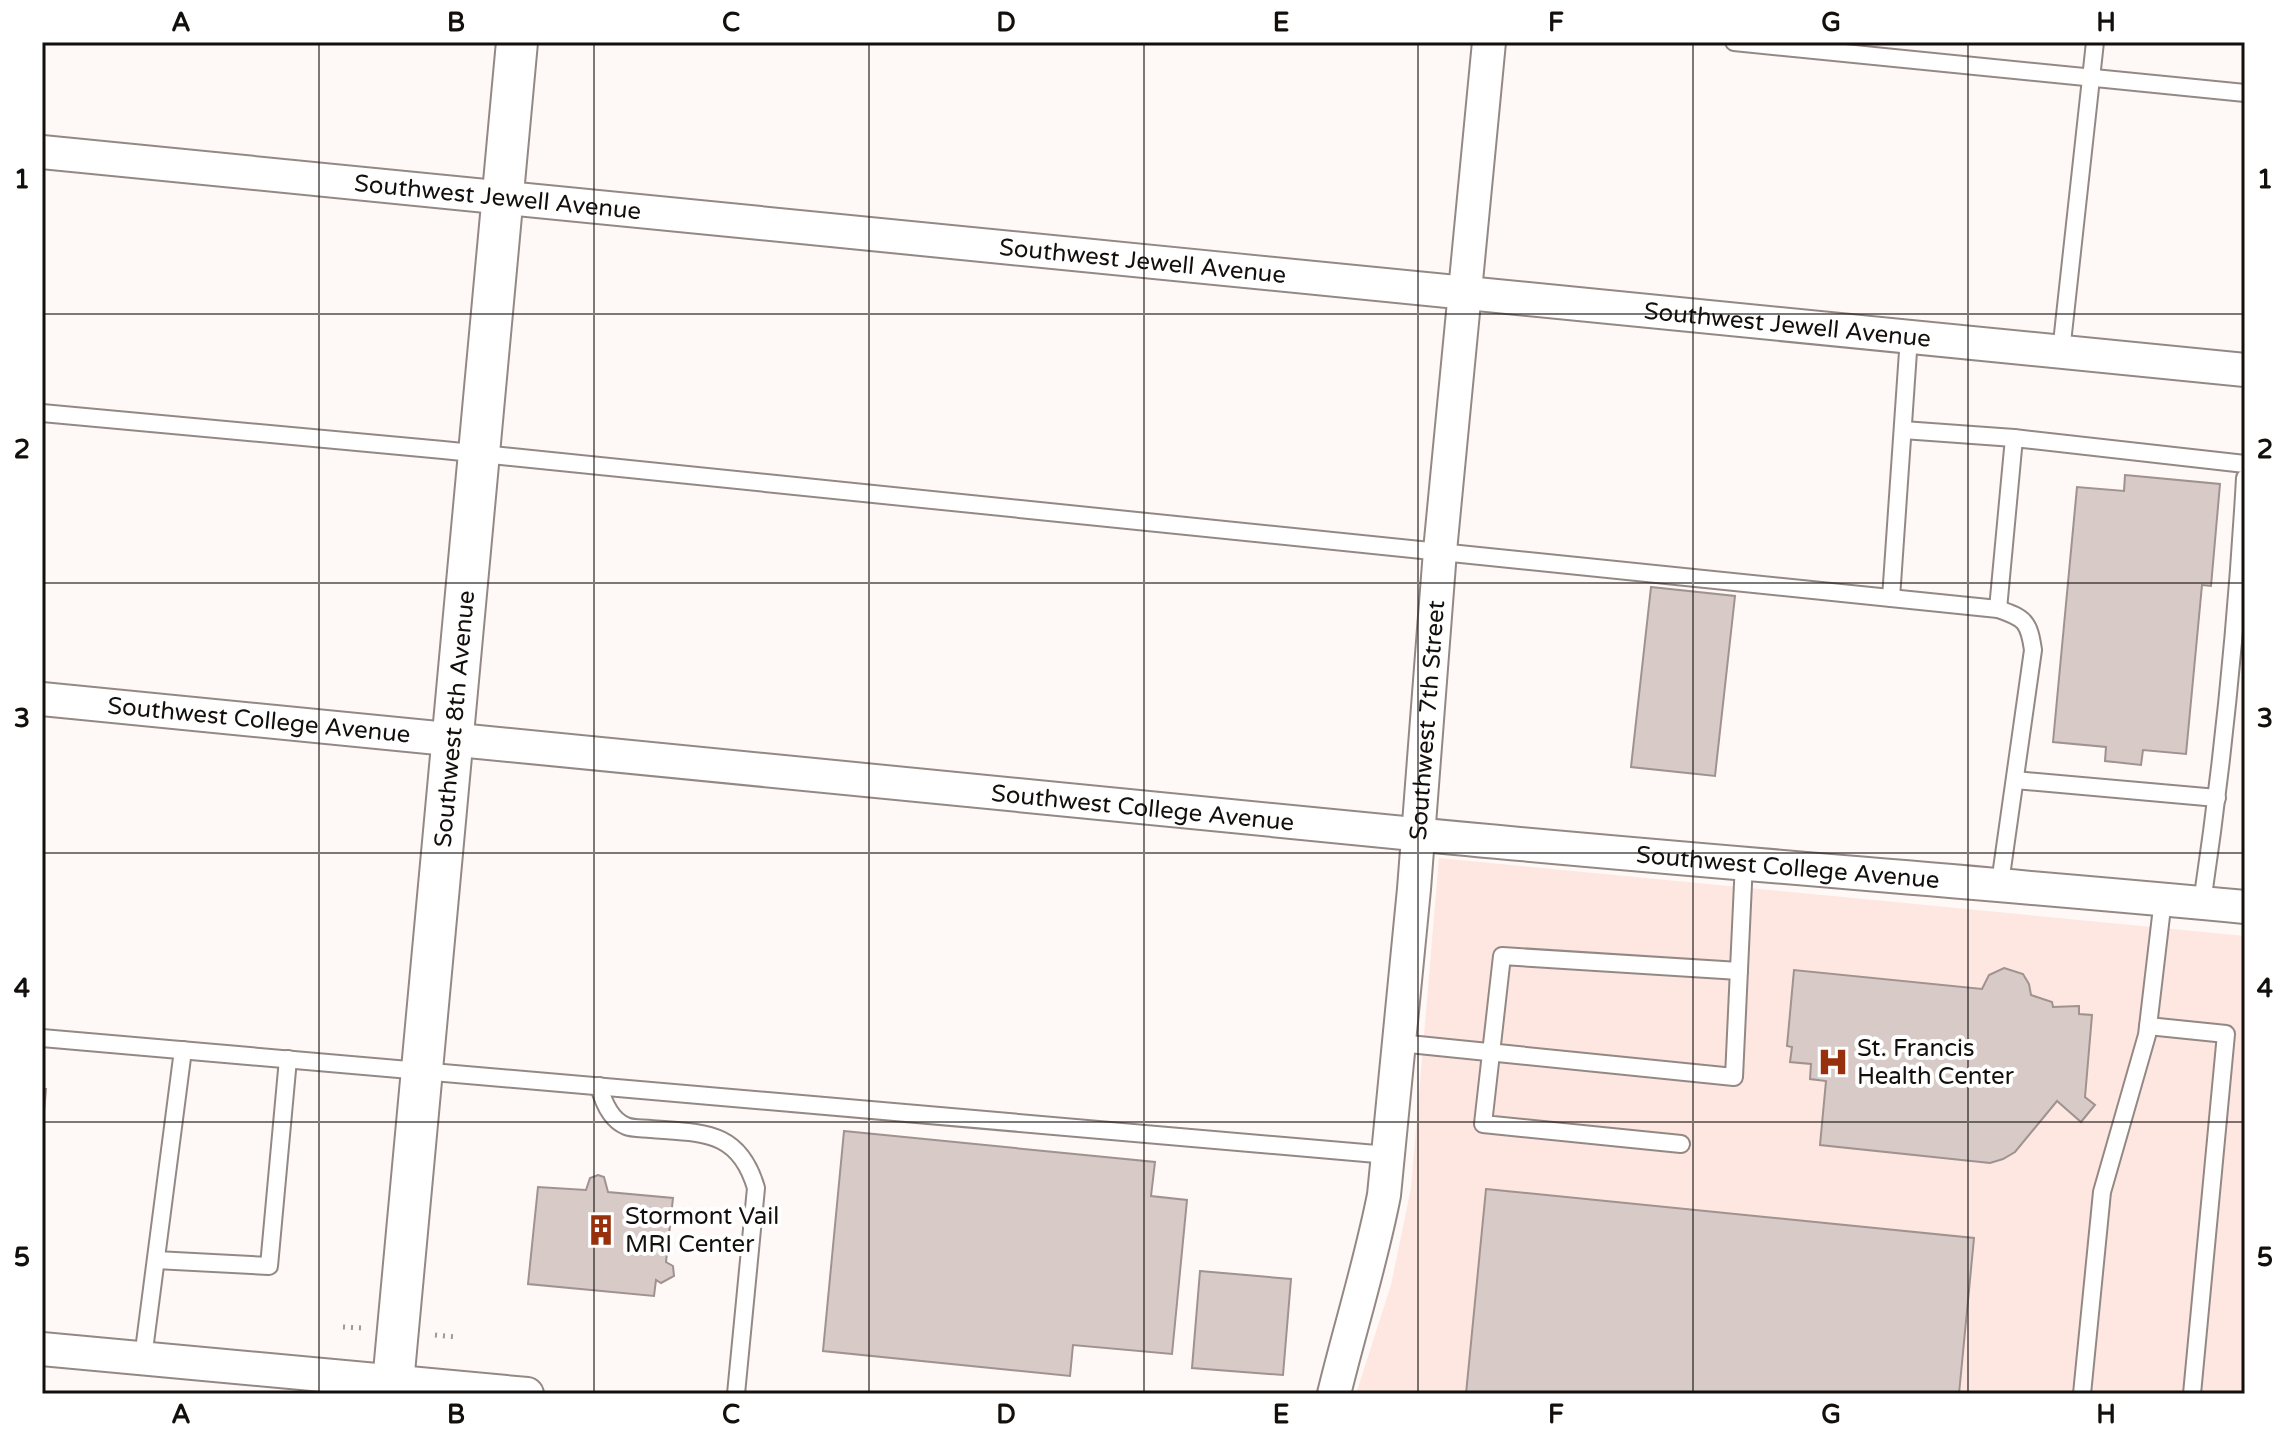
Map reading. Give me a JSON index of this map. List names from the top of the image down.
{
  "streets": {
    "street": [
      "Southwest Jewell Avenue",
      "Southwest 8th Avenue",
      "Southwest College Avenue",
      "Southwest 7th Street"
    ]
  },
  "crossings": [
    ["Southwest Jewell Avenue", "Southwest 8th Avenue"],
    ["Southwest Jewell Avenue", "Southwest 7th Street"],
    ["Southwest 8th Avenue", "Southwest College Avenue"],
    ["Southwest College Avenue", "Southwest 7th Street"]
  ],
  "places": {
    "hospital": ["St. Francis Health Center"],
    "building": ["Stormont Vail MRI Center"]
  },
  "grid": {
    "columns": [
      "A",
      "B",
      "C",
      "D",
      "E",
      "F",
      "G",
      "H"
    ],
    "rows": [
      "1",
      "2",
      "3",
      "4",
      "5"
    ]
  }
}
